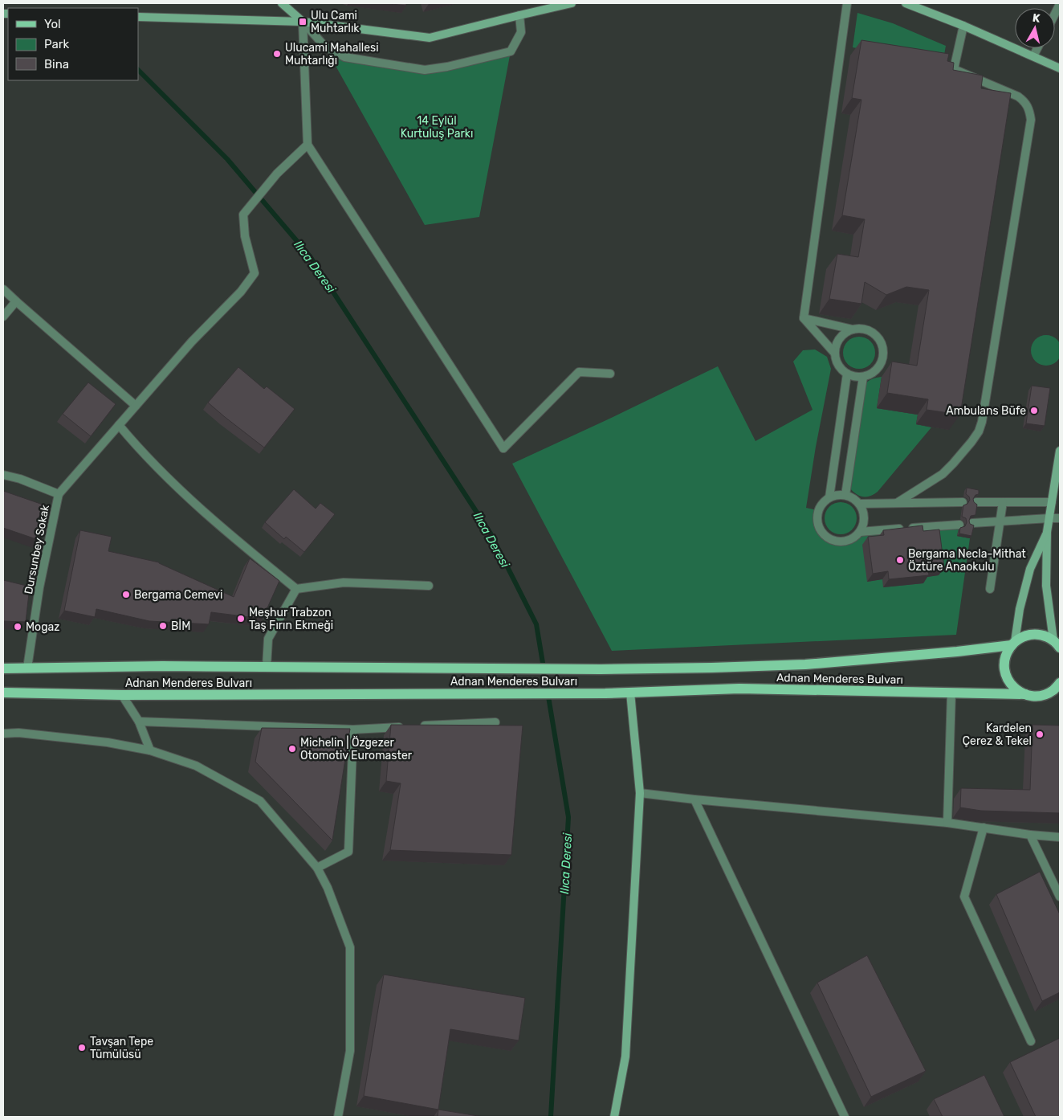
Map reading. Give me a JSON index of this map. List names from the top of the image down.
{
  "streets": {
    "main road": ["Adnan Menderes Bulvarı"],
    "street": ["Dursunbey Sokak"]
  },
  "crossings": [
    ["Dursunbey Sokak", "Adnan Menderes Bulvarı"]
  ],
  "water": ["Ilıca Deresi"],
  "parks": ["14 Eylül Kurtuluş Parkı"],
  "places": {
    "transit": ["Ulu Cami Muhtarlık"],
    "other": [
      "Ulucami Mahallesi Muhtarlığı",
      "Ambulans Büfe",
      "Bergama Necla-Mithat Öztüre Anaokulu",
      "Bergama Cemevi",
      "Meşhur Trabzon Taş Fırın Ekmeği",
      "BİM",
      "Mogaz",
      "Kardelen Çerez & Tekel",
      "Michelin | Özgezer Otomotiv Euromaster",
      "Tavşan Tepe Tümülüsü"
    ]
  },
  "legend": ["Yol", "Park", "Bina"],
  "north": "top"
}
